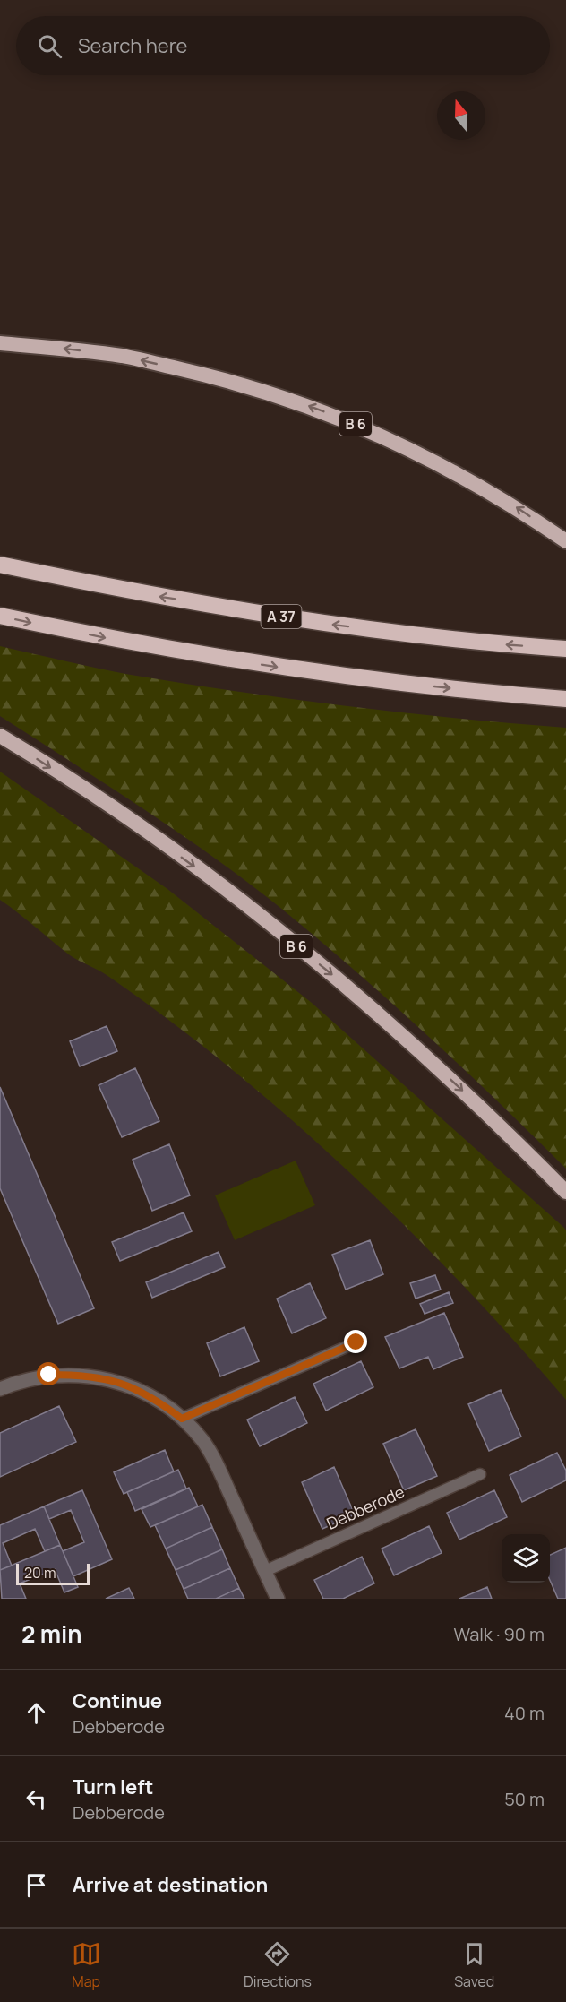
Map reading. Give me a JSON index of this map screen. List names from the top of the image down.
{
  "streets": {
    "highway": ["B 6", "A 37"],
    "lane": ["Debberode"]
  },
  "scale_bar": "20 m",
  "north": "top",
  "page": {
    "search": "Search here",
    "scale": "20 m",
    "heading": ["2 min", "Walk · 90 m"],
    "list": [
      ["Continue", "Debberode", "40 m"],
      ["Turn left", "Debberode", "50 m"],
      "Arrive at destination"
    ],
    "nav": ["Map", "Directions", "Saved"]
  }
}
